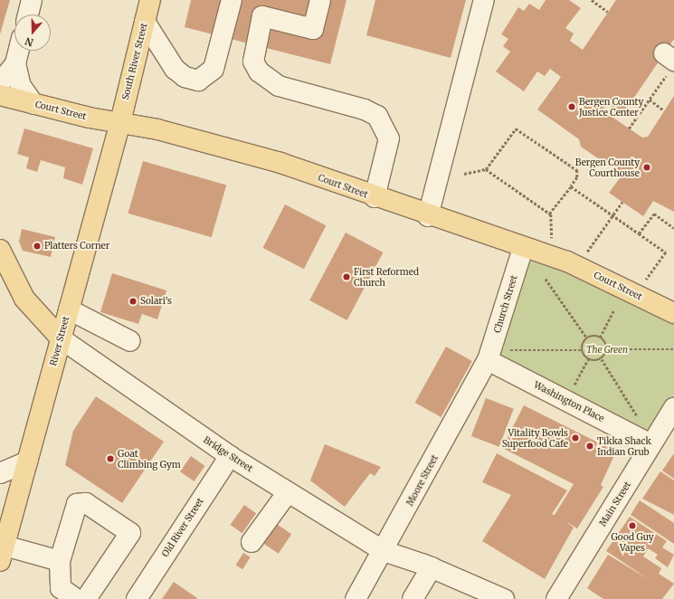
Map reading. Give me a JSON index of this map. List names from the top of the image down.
{
  "streets": {
    "main road": [
      "South River Street",
      "Court Street",
      "River Street",
      "Bridge Street"
    ],
    "street": [
      "Church Street",
      "Washington Place",
      "Moore Street",
      "Main Street",
      "Old River Street"
    ]
  },
  "crossings": [
    ["South River Street", "Court Street"],
    ["South River Street", "River Street"],
    ["Court Street", "Church Street"],
    ["Court Street", "River Street"],
    ["Church Street", "Washington Place"],
    ["Church Street", "Moore Street"],
    ["River Street", "Bridge Street"],
    ["Washington Place", "Moore Street"],
    ["Washington Place", "Main Street"],
    ["Bridge Street", "Moore Street"],
    ["Bridge Street", "Old River Street"]
  ],
  "parks": ["The Green"],
  "places": [
    "Bergen County Justice Center",
    "Bergen County Courthouse",
    "Platters Corner",
    "First Reformed Church",
    "Solari's",
    "Vitality Bowls Superfood Cafe",
    "Tikka Shack Indian Grub",
    "Goat Climbing Gym",
    "Good Guy Vapes"
  ],
  "north": "bottom"
}
